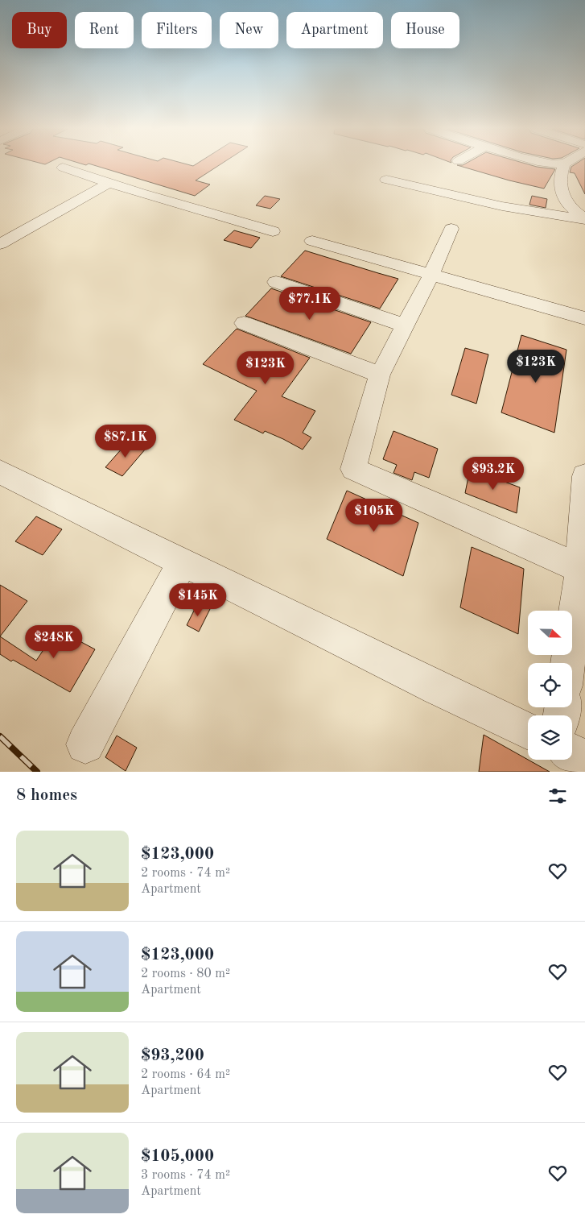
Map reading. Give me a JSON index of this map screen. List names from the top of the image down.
{
  "north": "right",
  "page": {
    "chip": [
      "Buy",
      "Rent",
      "Filters",
      "New",
      "Apartment",
      "House"
    ],
    "price": [
      "$77.1K",
      "$123K",
      "$123K",
      "$87.1K",
      "$93.2K",
      "$105K",
      "$145K",
      "$248K"
    ],
    "heading": "8 homes",
    "list": [
      {
        "name": "$123,000",
        "note": "2 rooms · 74 m² · Apartment"
      },
      {
        "name": "$123,000",
        "note": "2 rooms · 80 m² · Apartment"
      },
      {
        "name": "$93,200",
        "note": "2 rooms · 64 m² · Apartment"
      },
      {
        "name": "$105,000",
        "note": "3 rooms · 74 m² · Apartment"
      }
    ]
  }
}
